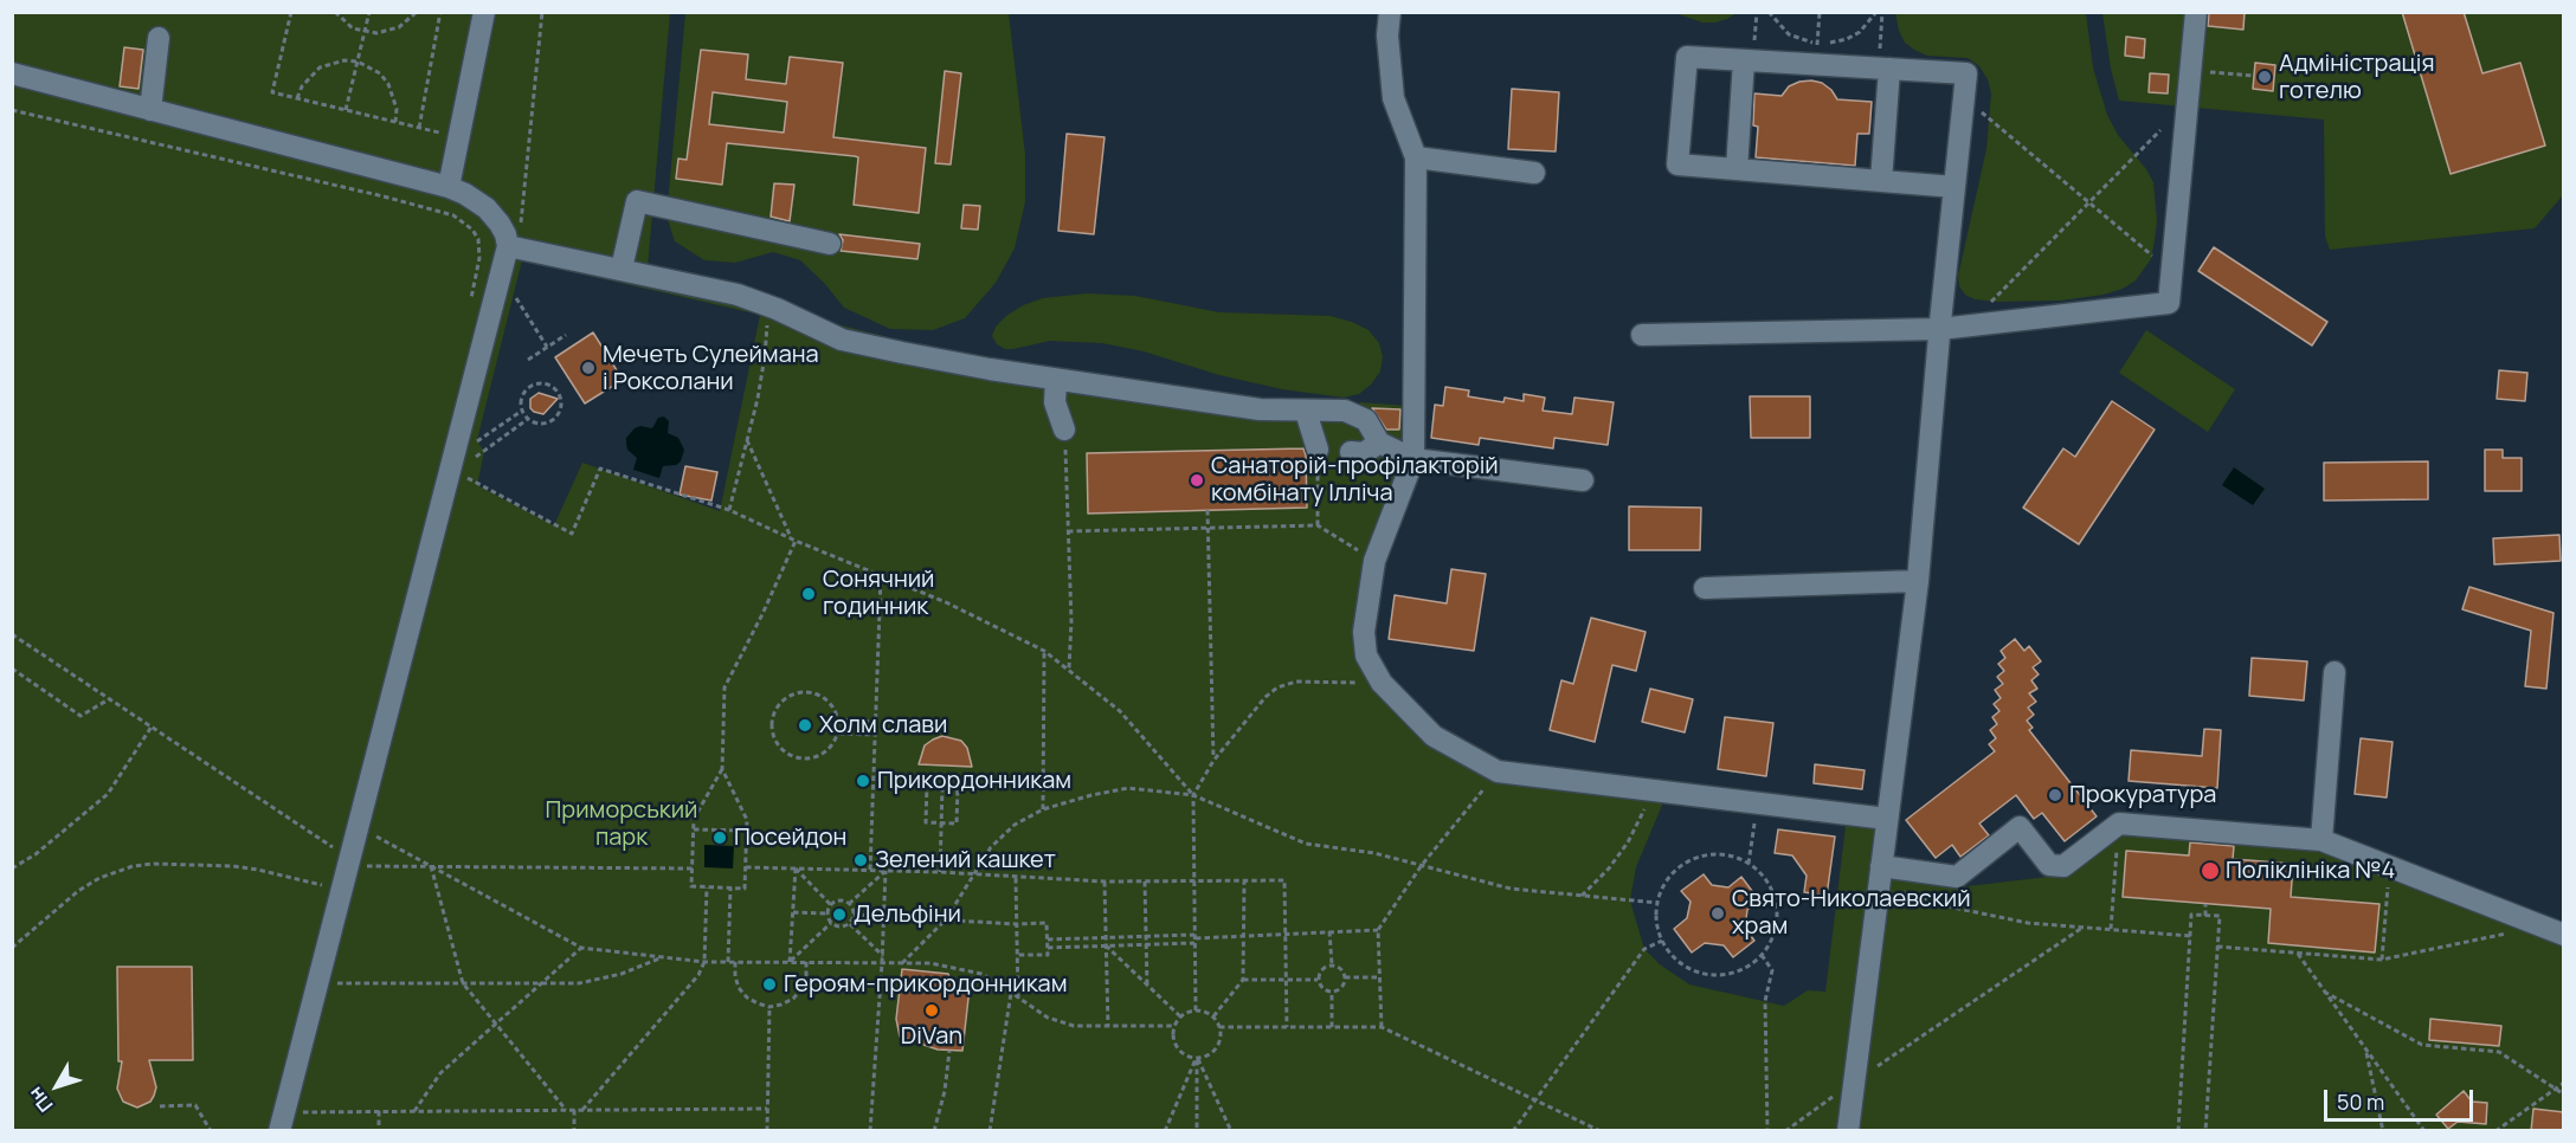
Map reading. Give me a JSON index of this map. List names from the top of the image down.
{
  "parks": ["Приморський парк"],
  "places": [
    "Адміністрація готелю",
    "Мечеть Сулеймана і Роксолани",
    "Санаторій-профілакторій комбінату Ілліча",
    "Сонячний годинник",
    "Холм слави",
    "Прикордонникам",
    "Прокуратура",
    "Посейдон",
    "Зелений кашкет",
    "Поліклініка №4",
    "Свято-Николаевский храм",
    "Дельфіни",
    "Героям-прикордонникам",
    "DiVan"
  ],
  "scale_bar": "50 m",
  "north": "bottom left"
}
